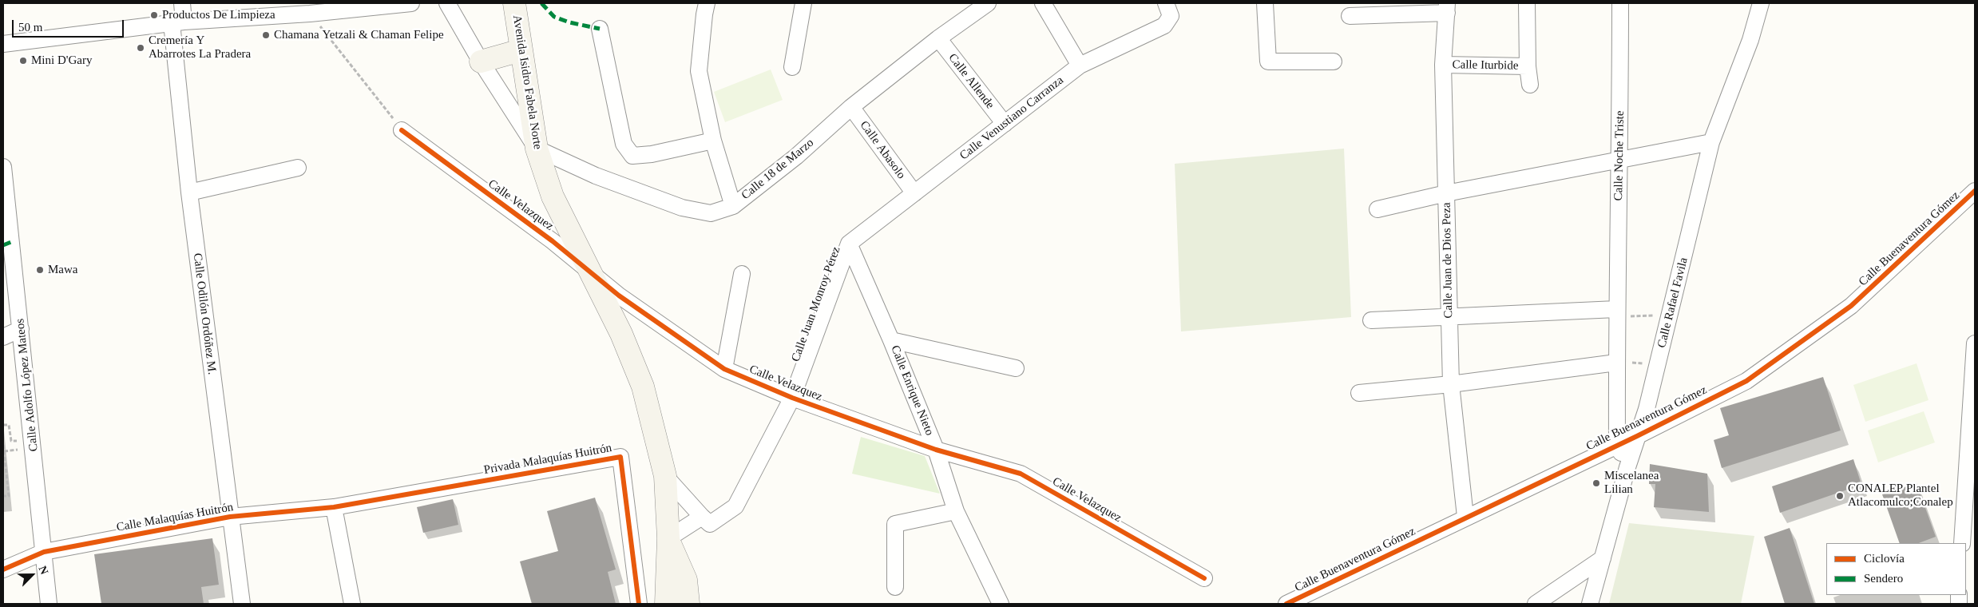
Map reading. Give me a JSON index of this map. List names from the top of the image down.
{
  "streets": {
    "main road": ["Avenida Isidro Fabela Norte"],
    "street": [
      "Calle Iturbide",
      "Calle Allende",
      "Calle Venustiano Carranza",
      "Calle Abasolo",
      "Calle Noche Triste",
      "Calle 18 de Marzo",
      "Calle Velazquez",
      "Calle Buenaventura Gómez",
      "Calle Juan de Dios Peza",
      "Calle Rafael Favila",
      "Calle Juan Monroy Pérez",
      "Calle Odilón Ordóñez M.",
      "Calle Adolfo López Mateos",
      "Calle Enrique Nieto",
      "Privada Malaquías Huitrón",
      "Calle Malaquías Huitrón"
    ]
  },
  "crossings": [
    ["Calle Iturbide", "Calle Juan de Dios Peza"],
    ["Calle Allende", "Calle Venustiano Carranza"],
    ["Calle Allende", "Calle 18 de Marzo"],
    ["Avenida Isidro Fabela Norte", "Calle 18 de Marzo"],
    ["Avenida Isidro Fabela Norte", "Calle Velazquez"],
    ["Calle Venustiano Carranza", "Calle Abasolo"],
    ["Calle Venustiano Carranza", "Calle Juan Monroy Pérez"],
    ["Calle Venustiano Carranza", "Calle Enrique Nieto"],
    ["Calle Abasolo", "Calle 18 de Marzo"],
    ["Calle Noche Triste", "Calle Buenaventura Gómez"],
    ["Calle Noche Triste", "Calle Rafael Favila"],
    ["Calle Velazquez", "Calle Juan Monroy Pérez"],
    ["Calle Velazquez", "Calle Enrique Nieto"],
    ["Calle Buenaventura Gómez", "Calle Juan de Dios Peza"],
    ["Calle Buenaventura Gómez", "Calle Rafael Favila"],
    ["Calle Juan Monroy Pérez", "Calle Enrique Nieto"],
    ["Calle Odilón Ordóñez M.", "Calle Malaquías Huitrón"],
    ["Calle Adolfo López Mateos", "Calle Malaquías Huitrón"],
    ["Privada Malaquías Huitrón", "Calle Malaquías Huitrón"]
  ],
  "places": [
    "Productos De Limpieza",
    "Chamana Yetzali & Chaman Felipe",
    "Cremería Y Abarrotes La Pradera",
    "Mini D'Gary",
    "Mawa",
    "Miscelanea Lilian",
    "CONALEP Plantel Atlacomulco;Conalep"
  ],
  "legend": ["Ciclovía", "Sendero"],
  "scale_bar": "50 m",
  "north": "top right"
}
